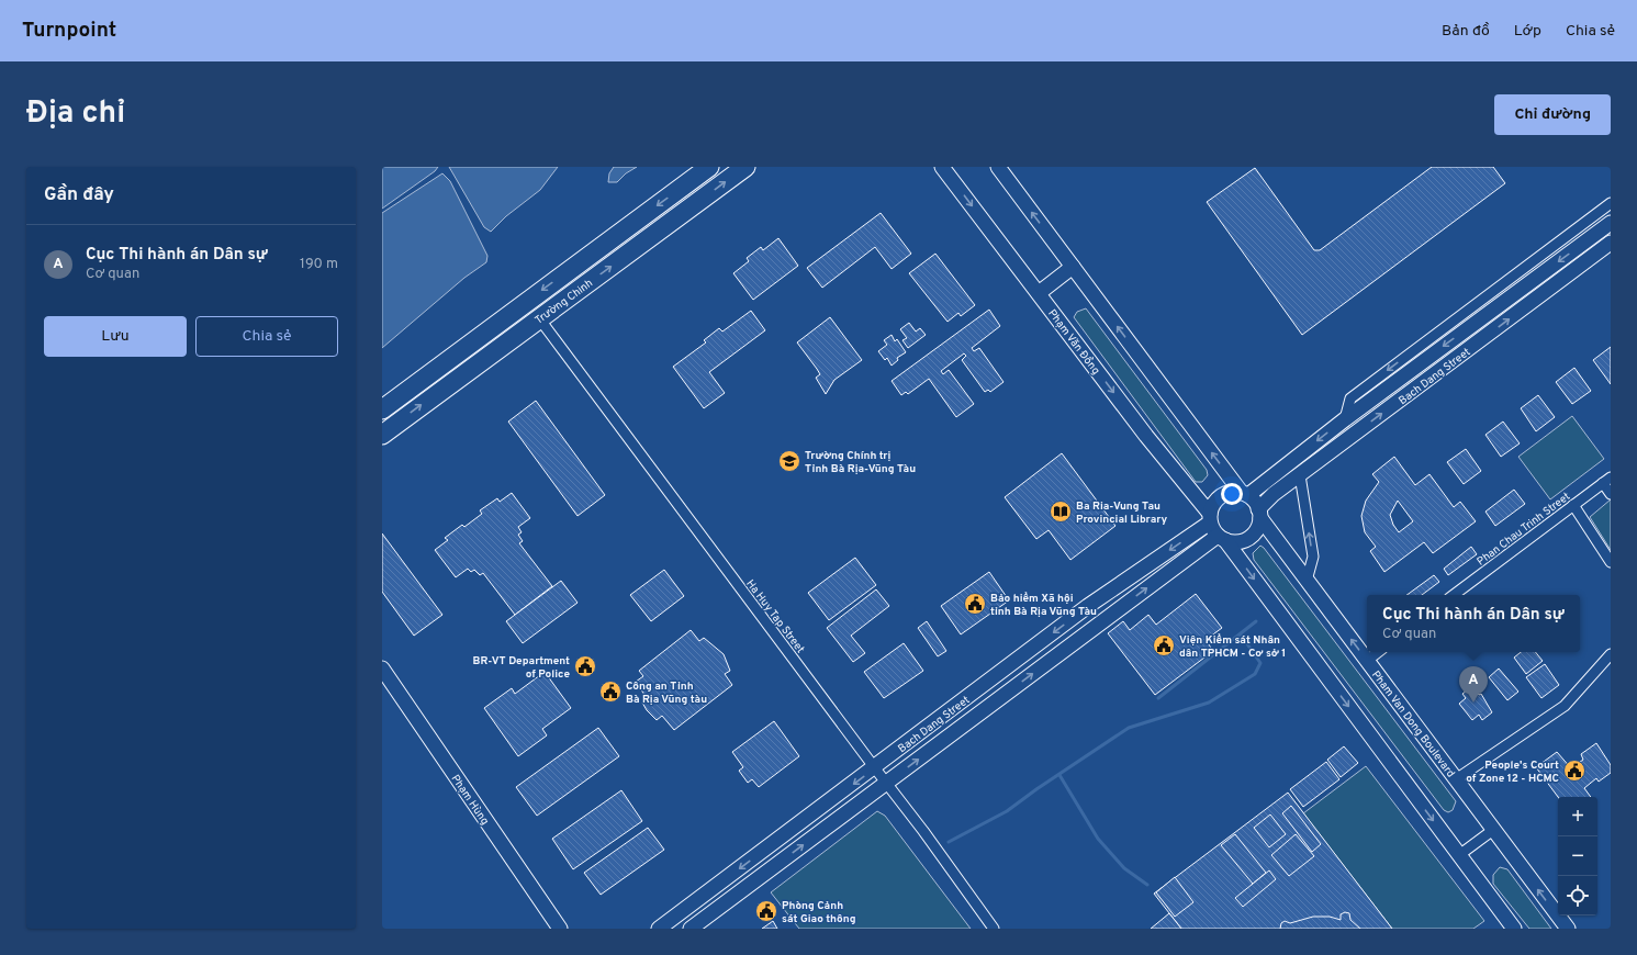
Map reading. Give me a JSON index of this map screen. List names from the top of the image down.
{
  "streets": {
    "highway": ["Trường Chinh"],
    "street": [
      "Phạm Văn Đồng",
      "Bach Dang Street",
      "Phan Chau Trinh Street",
      "Ha Huy Tap Street",
      "Pham Van Dong Boulevard",
      "Phạm Hùng"
    ]
  },
  "crossings": [
    ["Trường Chinh", "Ha Huy Tap Street"],
    ["Phạm Văn Đồng", "Bach Dang Street"],
    ["Phạm Văn Đồng", "Pham Van Dong Boulevard"],
    ["Bach Dang Street", "Ha Huy Tap Street"],
    ["Bach Dang Street", "Pham Van Dong Boulevard"]
  ],
  "places": {
    "school or university": ["Trường Chính trị Tỉnh Bà Rịa-Vũng Tàu"],
    "library": ["Ba Ria-Vung Tau Provincial Library"],
    "public building": [
      "Bảo hiểm Xã hội tỉnh Bà Rịa Vũng Tàu",
      "Viện Kiểm sát Nhân dân TPHCM - Cơ sở 1",
      "BR-VT Department of Police",
      "Công an Tỉnh Bà Rịa Vũng tàu",
      "People's Court of Zone 12 - HCMC",
      "Phòng Cảnh sát Giao thông"
    ]
  },
  "page": {
    "header": "Turnpoint",
    "nav": ["Bản đồ", "Lớp", "Chia sẻ"],
    "title": "Địa chỉ",
    "buttons": [
      "Chỉ đường",
      ["Lưu", "Chia sẻ"]
    ],
    "heading": "Gần đây",
    "list": [
      {
        "mark": "A",
        "name": "Cục Thi hành án Dân sự",
        "note": "Cơ quan",
        "value": "190 m"
      }
    ],
    "popup": ["Cục Thi hành án Dân sự", "Cơ quan"],
    "pins": "A",
    "map_buttons": ["+", "−"]
  }
}
